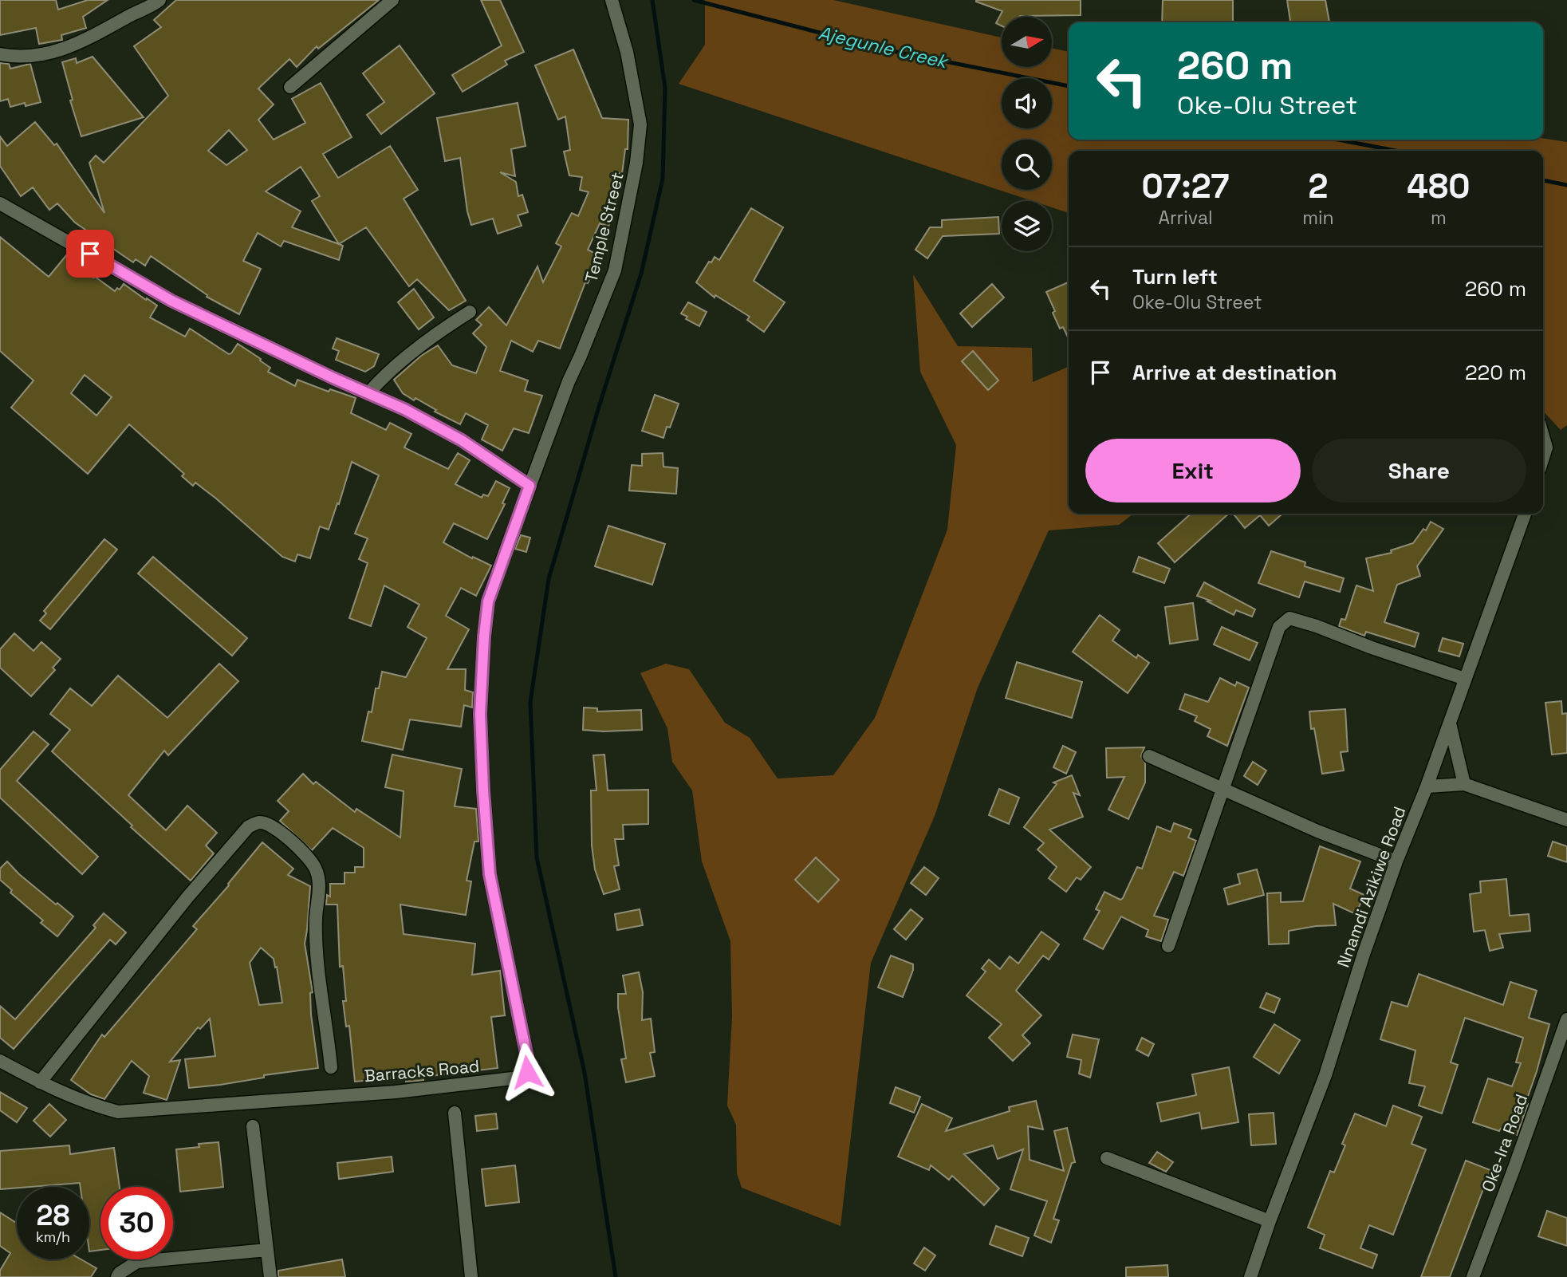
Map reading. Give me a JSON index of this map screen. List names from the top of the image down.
{
  "streets": {
    "street": [
      "Temple Street",
      "Nnamdi Azikiwe Road",
      "Barracks Road",
      "Oke-Ira Road"
    ]
  },
  "crossings": [
    ["Temple Street", "Barracks Road"]
  ],
  "water": ["Ajegunle Creek"],
  "north": "right",
  "page": {
    "turn": ["260 m", "Oke-Olu Street"],
    "eta": [
      "07:27",
      "Arrival",
      "2",
      "min",
      "480",
      "m"
    ],
    "list": [
      {
        "name": "Turn left",
        "note": "Oke-Olu Street",
        "value": "260 m"
      },
      {
        "name": "Arrive at destination",
        "value": "220 m"
      }
    ],
    "buttons": ["Exit", "Share"],
    "speed": "28 km/h",
    "limit": "30"
  }
}
